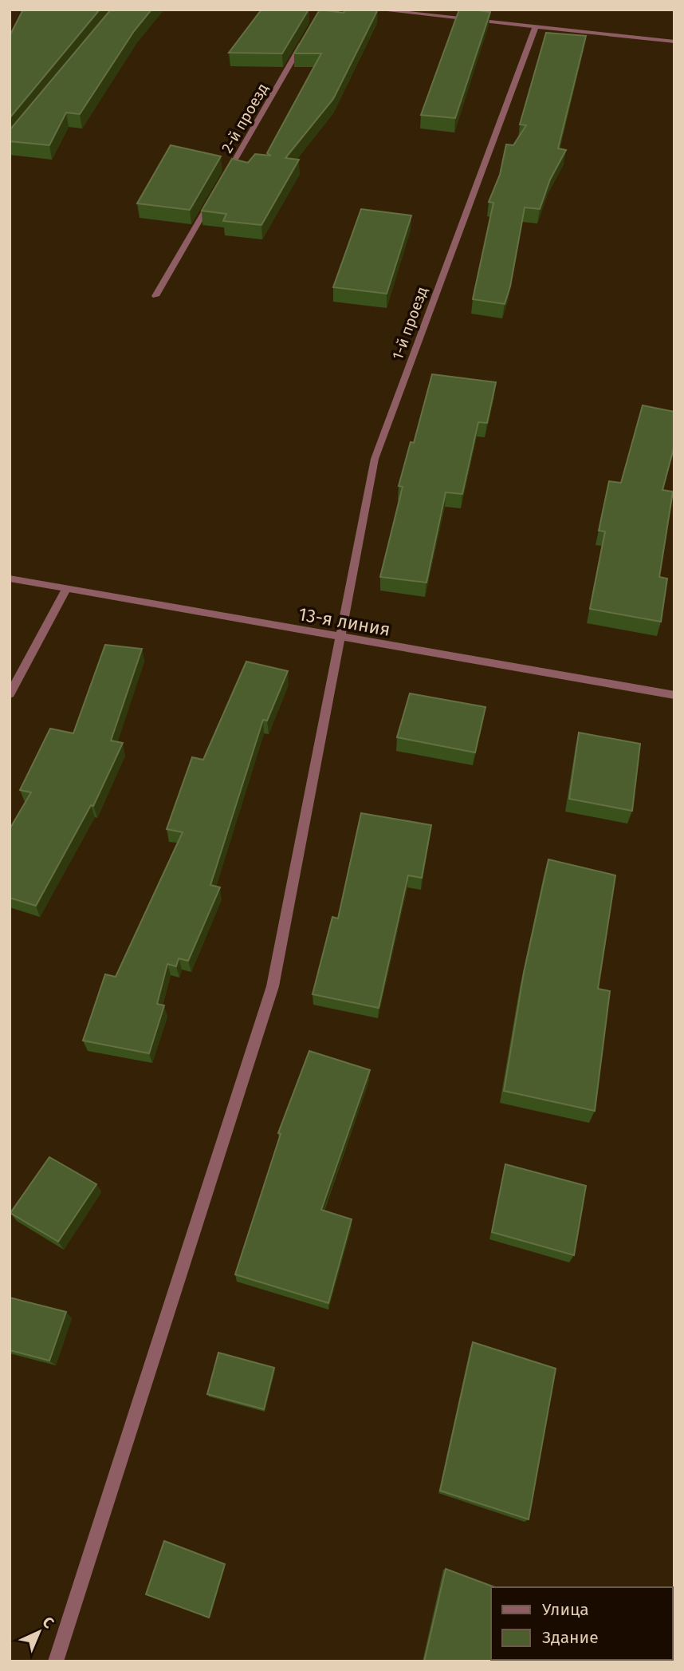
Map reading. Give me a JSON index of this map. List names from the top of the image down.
{
  "streets": {
    "street": ["2-й проезд", "1-й проезд", "13-я линия"]
  },
  "crossings": [
    ["1-й проезд", "13-я линия"]
  ],
  "legend": ["Улица", "Здание"],
  "north": "top right"
}
